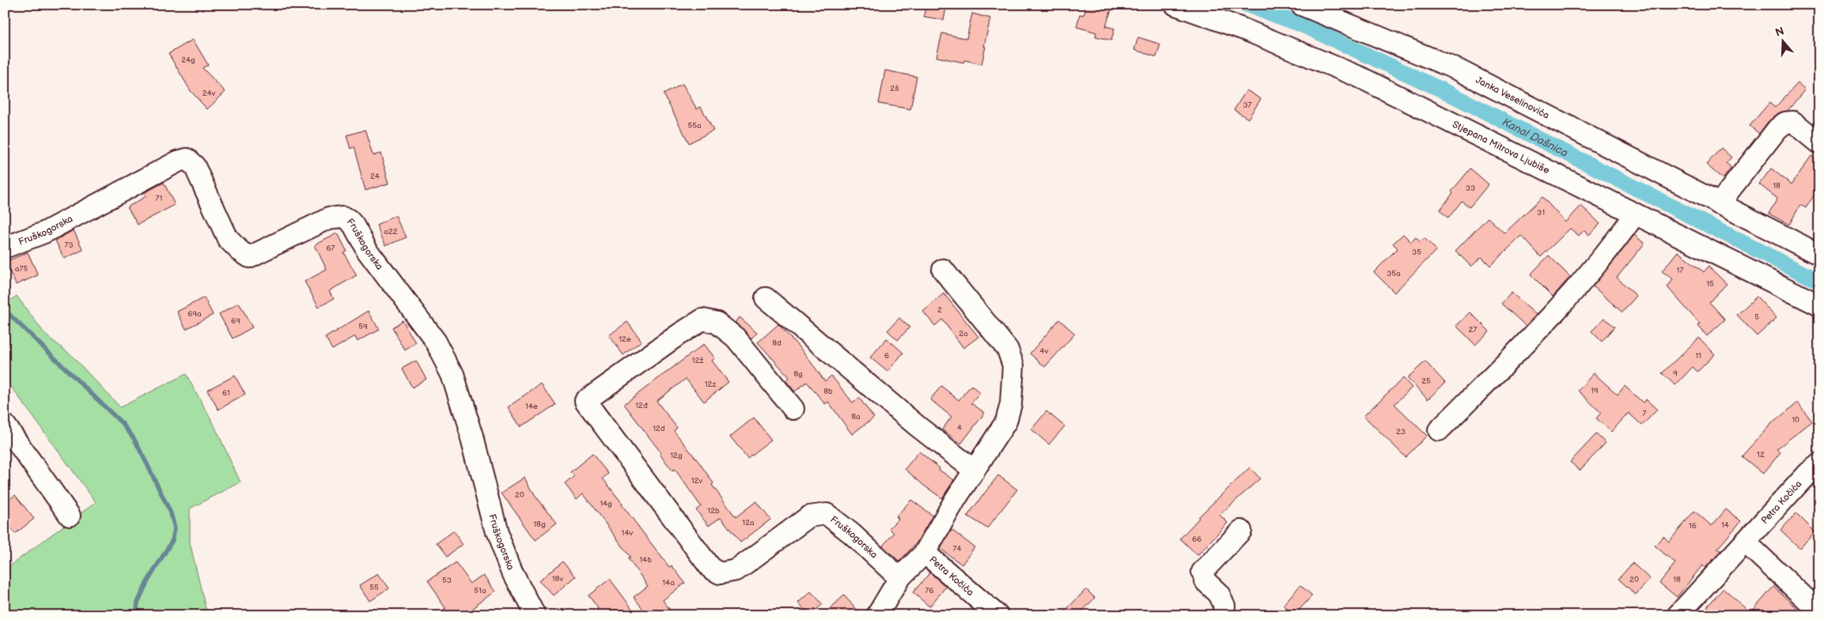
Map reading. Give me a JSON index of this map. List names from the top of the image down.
{
  "streets": {
    "street": [
      "Janka Veselinovića",
      "Stjepana Mitrova Ljubiše",
      "Fruškogorska",
      "Petra Kočića"
    ]
  },
  "water": ["Kanal Dašnica"],
  "house_numbers": [
    "24g",
    "2š",
    "24v",
    "37",
    "55a",
    "24",
    "18",
    "33",
    "71",
    "31",
    "a22",
    "73",
    "67",
    "35",
    "a75",
    "17",
    "35a",
    "15",
    "2",
    "69a",
    "5",
    "69",
    "59",
    "27",
    "2a",
    "12e",
    "8d",
    "4v",
    "6",
    "11",
    "12ž",
    "9",
    "8g",
    "25",
    "12z",
    "19",
    "8b",
    "61",
    "12đ",
    "14e",
    "7",
    "8a",
    "10",
    "4",
    "12d",
    "23",
    "12",
    "12g",
    "12v",
    "20",
    "14g",
    "12b",
    "12a",
    "18g",
    "14",
    "16",
    "14v",
    "66",
    "74",
    "14b",
    "18v",
    "20",
    "18",
    "53",
    "14a",
    "55",
    "51a",
    "76"
  ],
  "north": "top"
}
